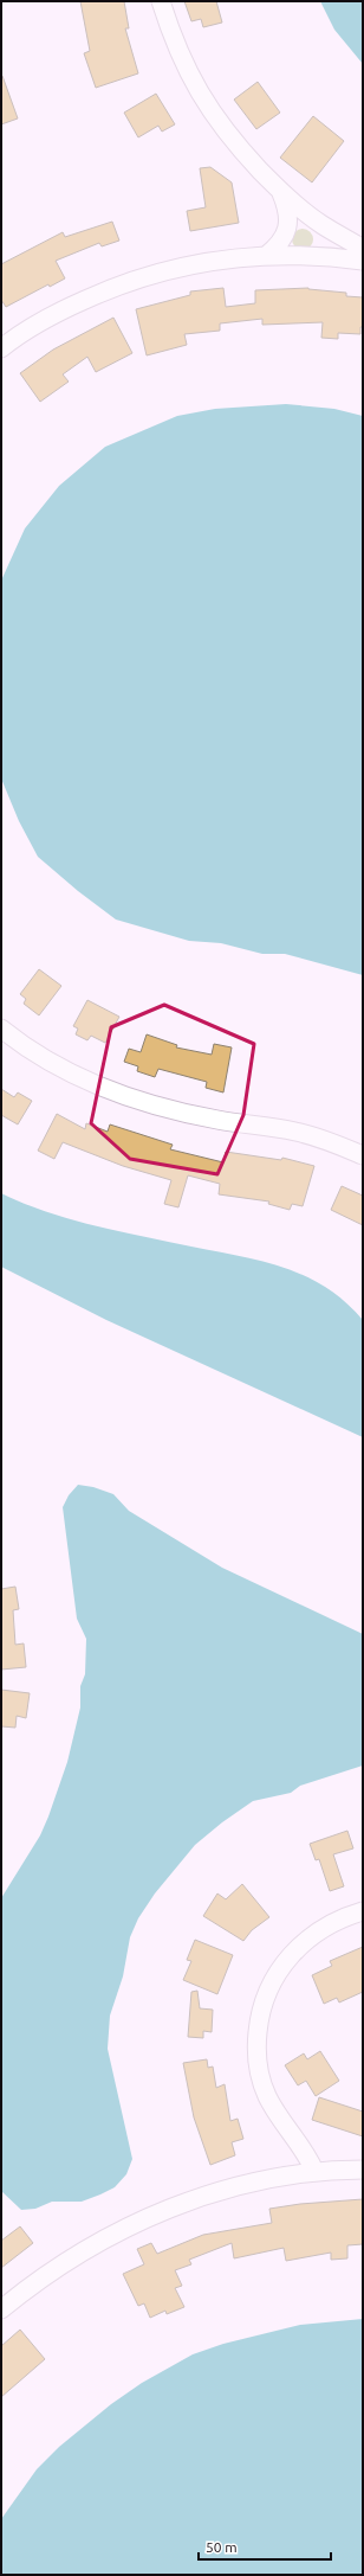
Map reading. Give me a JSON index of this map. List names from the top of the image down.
{
  "scale_bar": "50 m"
}
